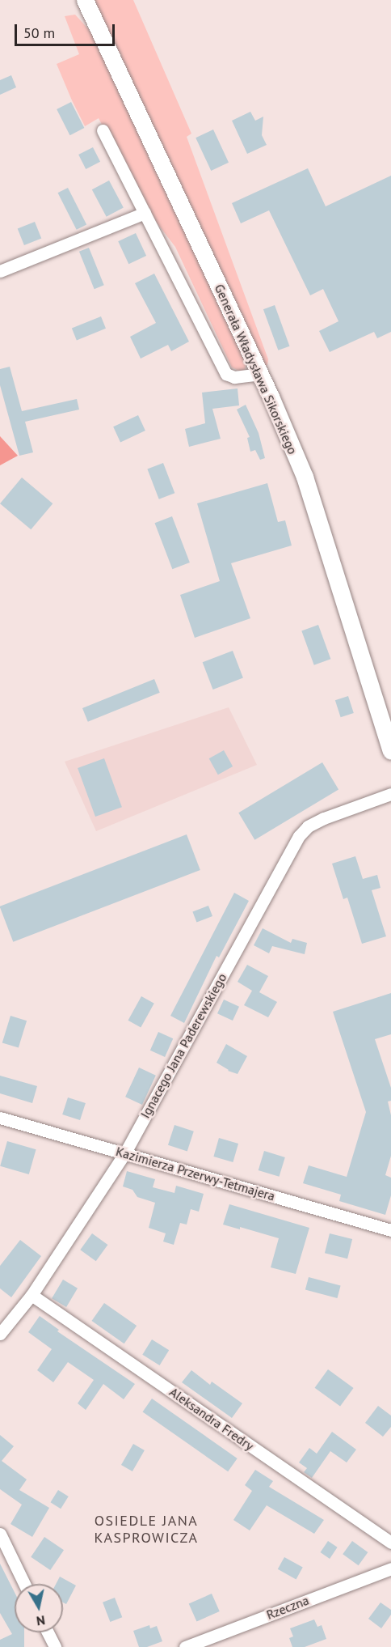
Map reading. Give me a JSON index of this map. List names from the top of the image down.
{
  "streets": {
    "main road": ["Generała Władysława Sikorskiego"],
    "street": [
      "Ignacego Jana Paderewskiego",
      "Kazimierza Przerwy-Tetmajera",
      "Aleksandra Fredry",
      "Rzeczna"
    ]
  },
  "crossings": [
    ["Ignacego Jana Paderewskiego", "Kazimierza Przerwy-Tetmajera"],
    ["Ignacego Jana Paderewskiego", "Aleksandra Fredry"]
  ],
  "districts": ["OSIEDLE JANA KASPROWICZA"],
  "scale_bar": "50 m",
  "north": "bottom"
}
